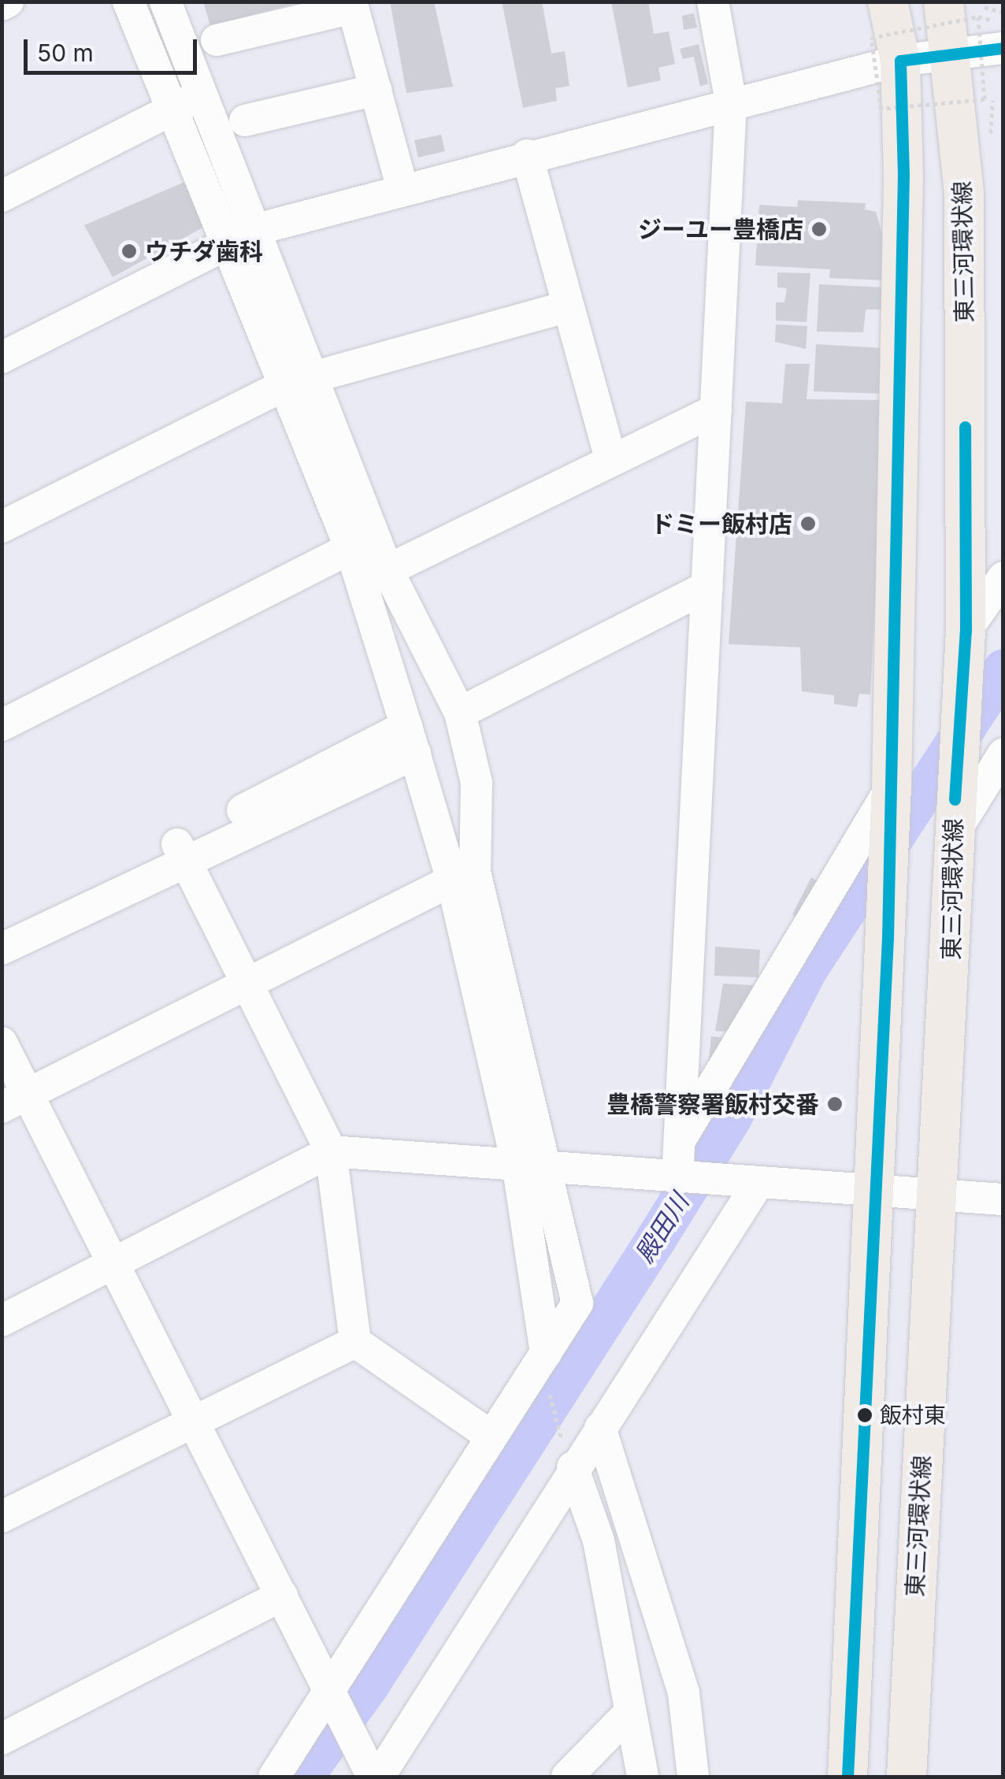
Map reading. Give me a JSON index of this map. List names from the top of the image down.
{
  "streets": {
    "main road": ["東三河環状線"]
  },
  "water": ["殿田川"],
  "places": [
    "ジーユー豊橋店",
    "ウチダ歯科",
    "ドミー飯村店",
    "豊橋警察署飯村交番",
    "飯村東"
  ],
  "scale_bar": "50 m"
}
